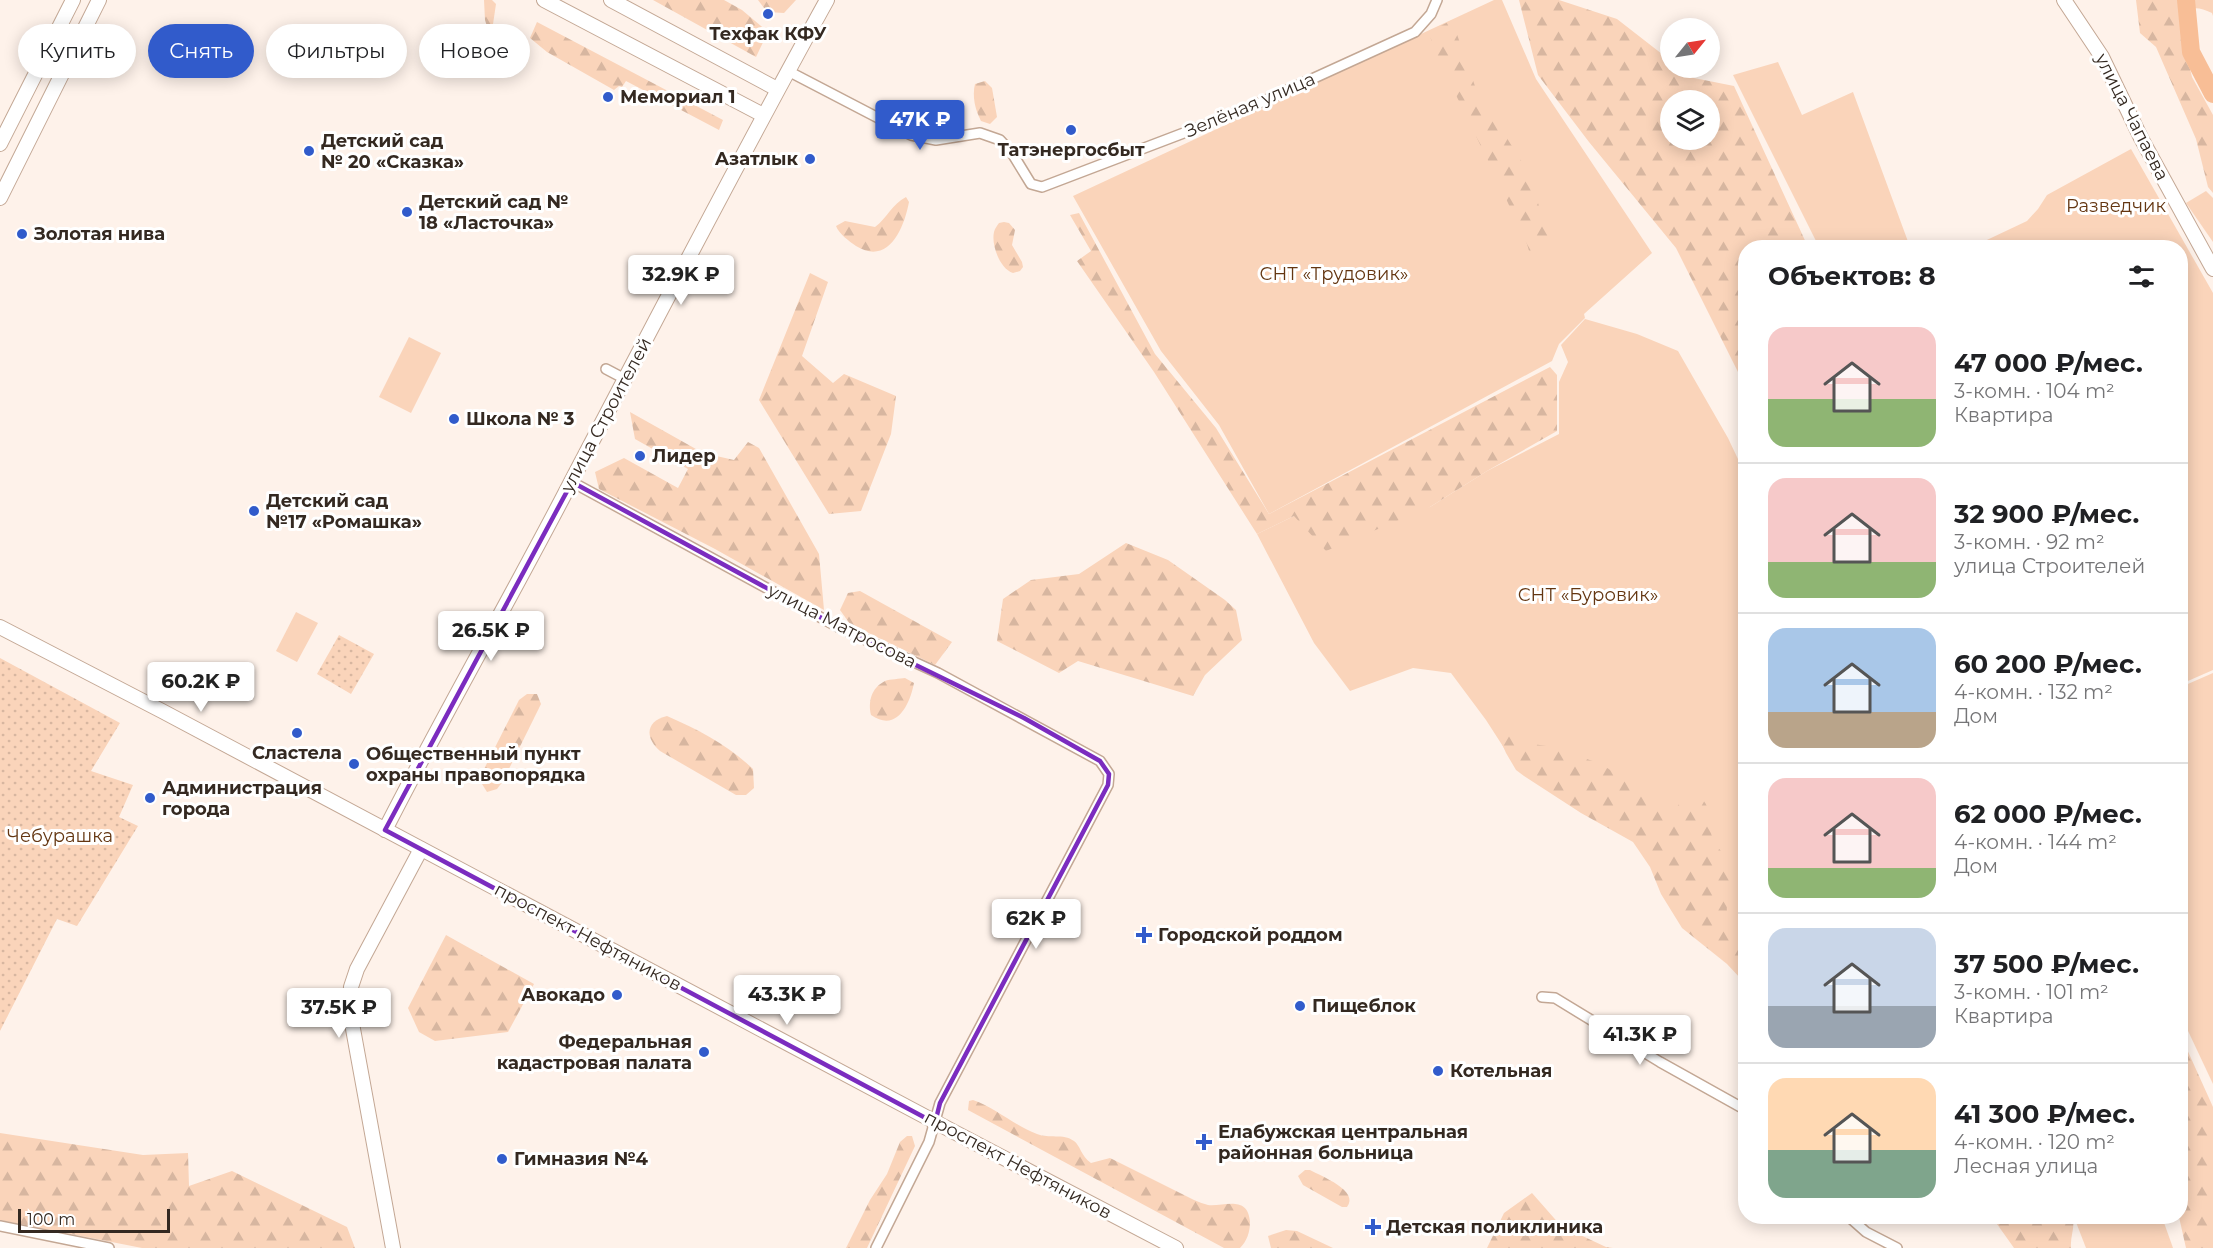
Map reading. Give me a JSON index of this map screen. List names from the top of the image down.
{
  "streets": {
    "street": [
      "Зелёная улица",
      "улица Чапаева",
      "улица Строителей",
      "улица Матросова",
      "проспект Нефтяников"
    ]
  },
  "crossings": [
    ["Зелёная улица", "улица Строителей"],
    ["улица Строителей", "улица Матросова"],
    ["улица Строителей", "проспект Нефтяников"],
    ["улица Матросова", "проспект Нефтяников"]
  ],
  "parks": [
    "Разведчик",
    "СНТ «Трудовик»",
    "СНТ «Буровик»",
    "Чебурашка"
  ],
  "places": {
    "other": [
      "Техфак КФУ",
      "Мемориал 1",
      "Татэнергосбыт",
      "Детский сад № 20 «Сказка»",
      "Азатлык",
      "Детский сад № 18 «Ласточка»",
      "Золотая нива",
      "Школа № 3",
      "Лидер",
      "Детский сад №17 «Ромашка»",
      "Сластела",
      "Общественный пункт охраны правопорядка",
      "Администрация города",
      "Авокадо",
      "Пищеблок",
      "Федеральная кадастровая палата",
      "Котельная",
      "Гимназия №4"
    ],
    "health": ["Городской роддом", "Елабужская центральная районная больница", "Детская поликлиника"]
  },
  "scale_bar": "100 m",
  "north": "top right",
  "page": {
    "chip": [
      "Купить",
      "Снять",
      "Фильтры",
      "Новое"
    ],
    "price": [
      "47K ₽",
      "32.9K ₽",
      "26.5K ₽",
      "60.2K ₽",
      "62K ₽",
      "43.3K ₽",
      "37.5K ₽",
      "41.3K ₽"
    ],
    "heading": "Объектов: 8",
    "list": [
      {
        "name": "47 000 ₽/мес.",
        "note": "3-комн. · 104 m² · Квартира"
      },
      {
        "name": "32 900 ₽/мес.",
        "note": "3-комн. · 92 m² · улица Строителей"
      },
      {
        "name": "60 200 ₽/мес.",
        "note": "4-комн. · 132 m² · Дом"
      },
      {
        "name": "62 000 ₽/мес.",
        "note": "4-комн. · 144 m² · Дом"
      },
      {
        "name": "37 500 ₽/мес.",
        "note": "3-комн. · 101 m² · Квартира"
      },
      {
        "name": "41 300 ₽/мес.",
        "note": "4-комн. · 120 m² · Лесная улица"
      }
    ],
    "scale": "100 m"
  }
}
